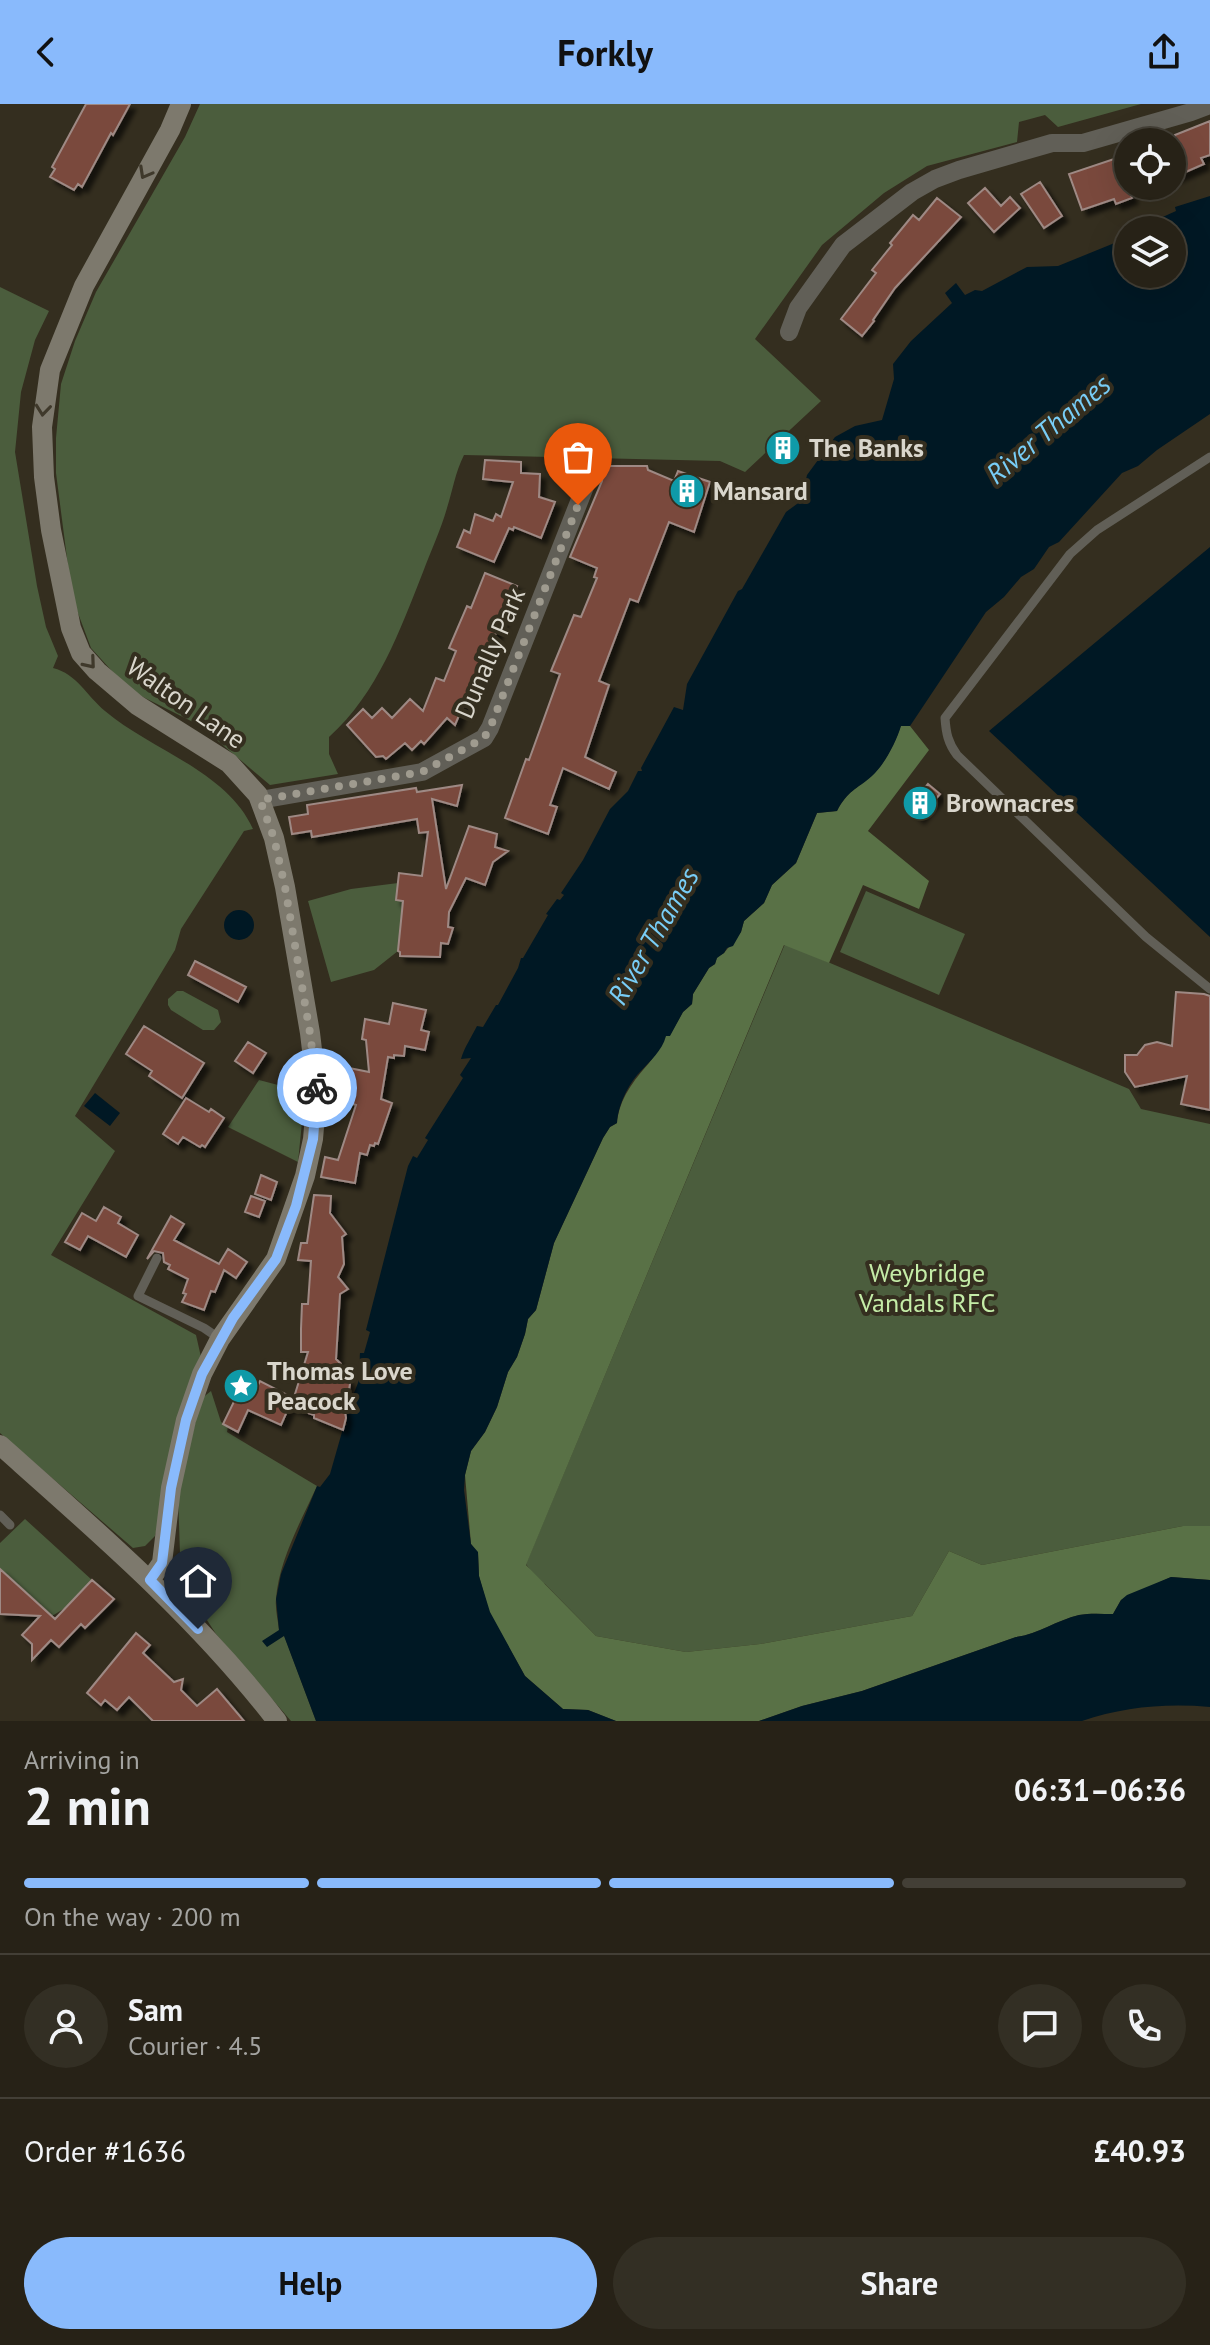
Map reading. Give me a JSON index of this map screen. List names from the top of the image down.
{
  "streets": {
    "main road": ["Walton Lane"],
    "street": ["Dunally Park"]
  },
  "crossings": [
    ["Dunally Park", "Walton Lane"]
  ],
  "one_way": ["Walton Lane"],
  "water": ["River Thames"],
  "parks": ["Weybridge Vandals RFC"],
  "places": {
    "building": ["The Banks", "Mansard", "Brownacres"],
    "place": ["Thomas Love Peacock"]
  },
  "page": {
    "header": "Forkly",
    "heading": ["2 min", "Arriving in", "06:31–06:36"],
    "panel": [
      "Sam",
      "Courier · 4.5",
      "Order #1636",
      "£40.93"
    ],
    "bar": "On the way · 200 m",
    "buttons": ["Help", "Share"]
  }
}
